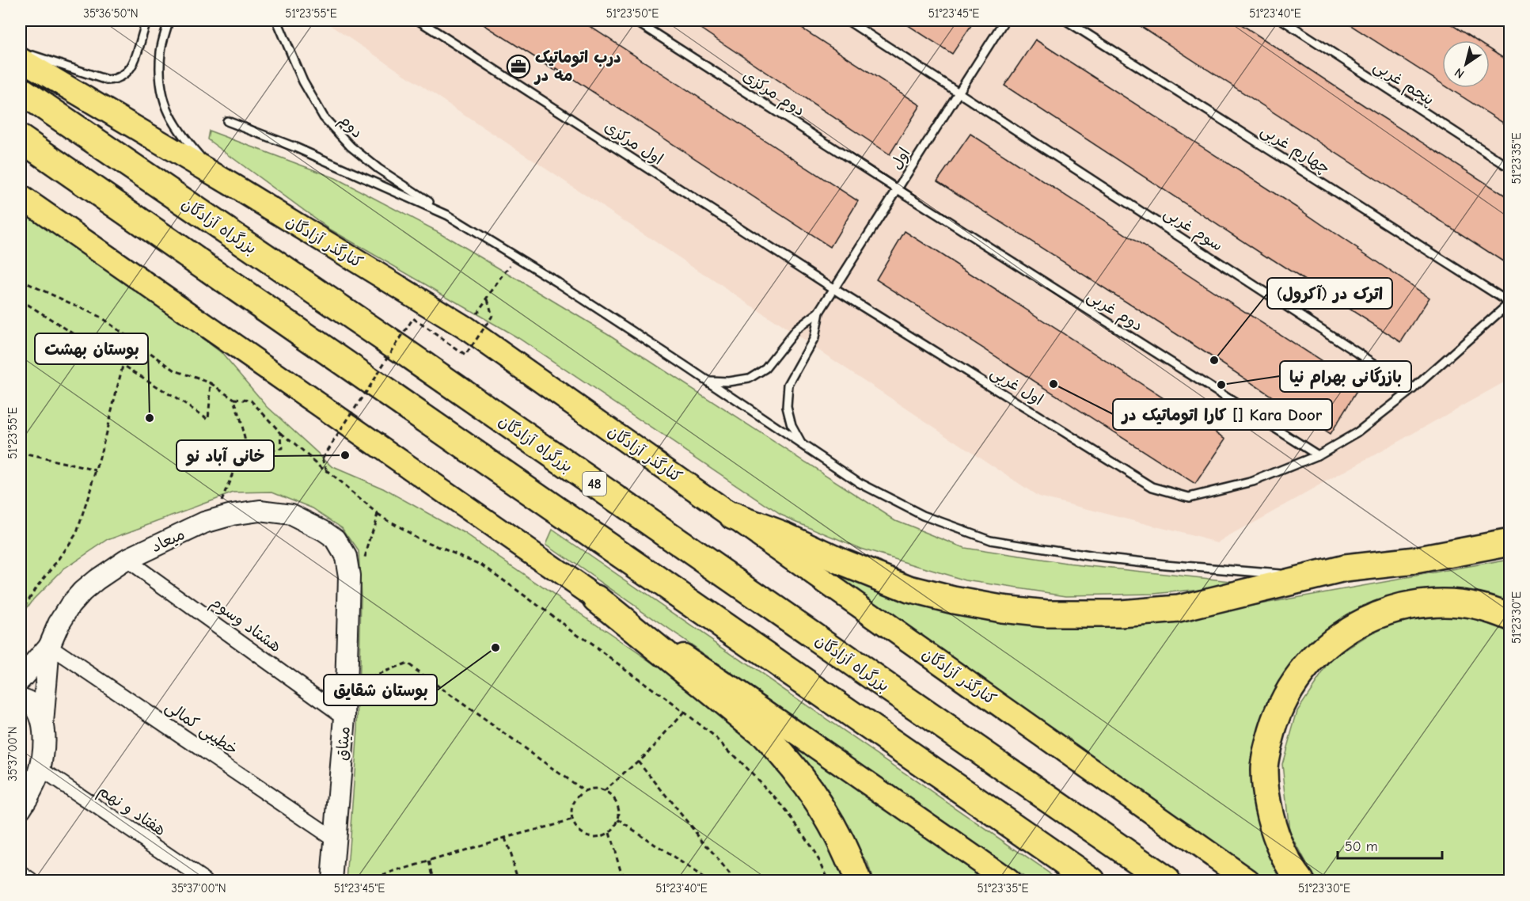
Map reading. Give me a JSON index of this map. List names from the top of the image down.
{
  "streets": {
    "highway": ["بزرگراه آزادگان", "48"],
    "main road": ["کنارگذر آزادگان"],
    "street": [
      "میعاد",
      "هشتاد وسوم",
      "خطیبی کمالی",
      "میثاق",
      "هفتاد و نهم"
    ],
    "lane": [
      "پنجم غربی",
      "دوم مرکزی",
      "دوم",
      "اول مرکزی",
      "چهارم غربی",
      "اول",
      "سوم غربی",
      "دوم غربی",
      "اول غربی"
    ]
  },
  "crossings": [
    ["دوم مرکزی", "اول"],
    ["دوم مرکزی", "دوم غربی"],
    ["اول مرکزی", "اول"],
    ["اول مرکزی", "اول غربی"],
    ["اول", "سوم غربی"],
    ["اول", "دوم غربی"],
    ["اول", "اول غربی"],
    ["دوم غربی", "اول غربی"],
    ["میعاد", "هشتاد وسوم"],
    ["میعاد", "خطیبی کمالی"],
    ["میعاد", "میثاق"],
    ["هشتاد وسوم", "میثاق"],
    ["خطیبی کمالی", "میثاق"]
  ],
  "places": {
    "office": ["درب اتوماتیک مه در"],
    "other": [
      "اترک در (آکرول)",
      "کارا اتوماتیک در [] Kara Door",
      "بازرگانی بهرام نیا",
      "بوستان بهشت",
      "خانی آباد نو",
      "بوستان شقایق"
    ]
  },
  "scale_bar": "50 m",
  "north": "bottom left",
  "coordinates": [
    "35°36'50\"N",
    "51°23'55\"E",
    "51°23'50\"E",
    "51°23'45\"E",
    "51°23'40\"E",
    "51°23'35\"E",
    "51°23'30\"E",
    "35°37'00\"N"
  ]
}
